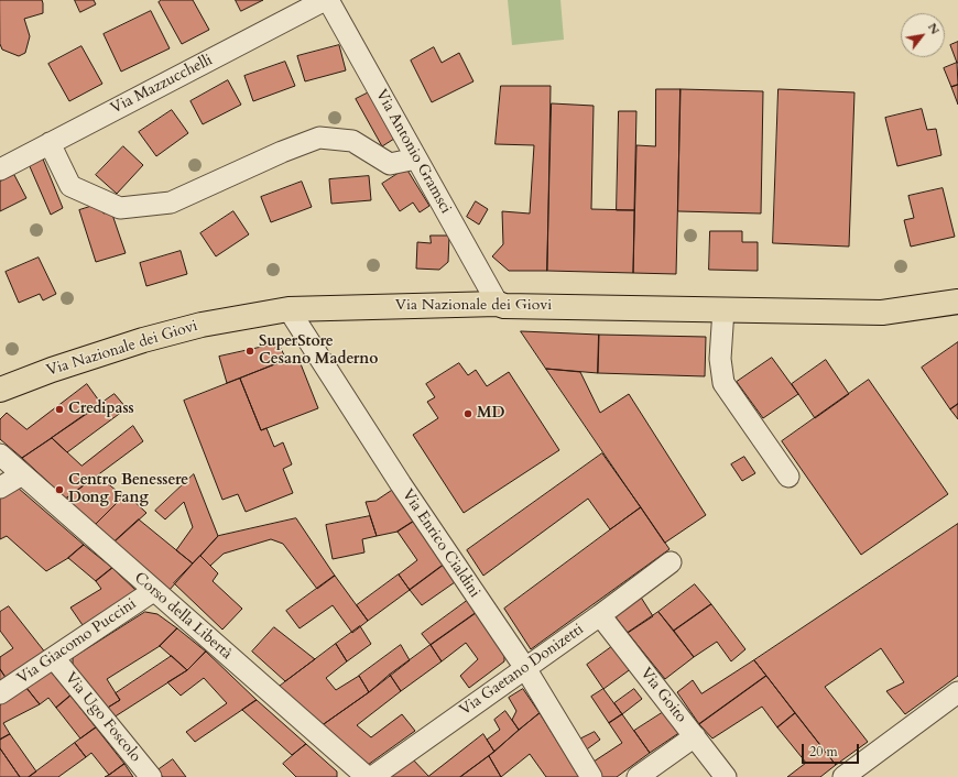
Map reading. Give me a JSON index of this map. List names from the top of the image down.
{
  "streets": {
    "main road": ["Via Nazionale dei Giovi"],
    "street": [
      "Via Mazzucchelli",
      "Via Antonio Gramsci",
      "Via Enrico Cialdini",
      "Corso della Libertà",
      "Via Giacomo Puccini",
      "Via Gaetano Donizetti",
      "Via Goito",
      "Via Ugo Foscolo"
    ]
  },
  "crossings": [
    ["Via Mazzucchelli", "Via Antonio Gramsci"],
    ["Via Antonio Gramsci", "Via Nazionale dei Giovi"],
    ["Via Nazionale dei Giovi", "Via Enrico Cialdini"],
    ["Via Enrico Cialdini", "Via Gaetano Donizetti"],
    ["Corso della Libertà", "Via Giacomo Puccini"],
    ["Via Giacomo Puccini", "Via Ugo Foscolo"],
    ["Via Gaetano Donizetti", "Via Goito"]
  ],
  "places": [
    "SuperStore Cesano Maderno",
    "Credipass",
    "MD",
    "Centro Benessere Dong Fang"
  ],
  "scale_bar": "20 m",
  "north": "top right"
}
